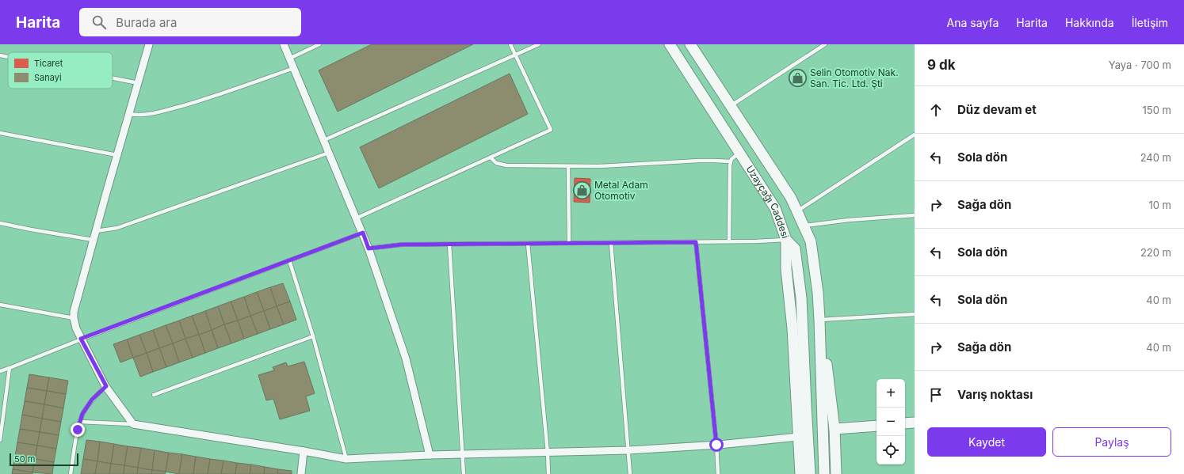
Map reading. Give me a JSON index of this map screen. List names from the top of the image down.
{
  "streets": {
    "main road": ["Uzayçağı Caddesi"]
  },
  "places": {
    "shop": ["Selin Otomotiv Nak. San. Tic. Ltd. Şti", "Metal Adam Otomotiv"]
  },
  "legend": ["Ticaret", "Sanayi"],
  "scale_bar": "50 m",
  "page": {
    "header": "Harita",
    "search": "Burada ara",
    "nav": [
      "Ana sayfa",
      "Harita",
      "Hakkında",
      "İletişim"
    ],
    "heading": ["9 dk", "Yaya · 700 m"],
    "list": [
      ["Düz devam et", "150 m"],
      ["Sola dön", "240 m"],
      ["Sağa dön", "10 m"],
      ["Sola dön", "220 m"],
      ["Sola dön", "40 m"],
      ["Sağa dön", "40 m"],
      "Varış noktası"
    ],
    "map_buttons": ["+", "−"],
    "buttons": ["Kaydet", "Paylaş"],
    "scale": "50 m"
  }
}
